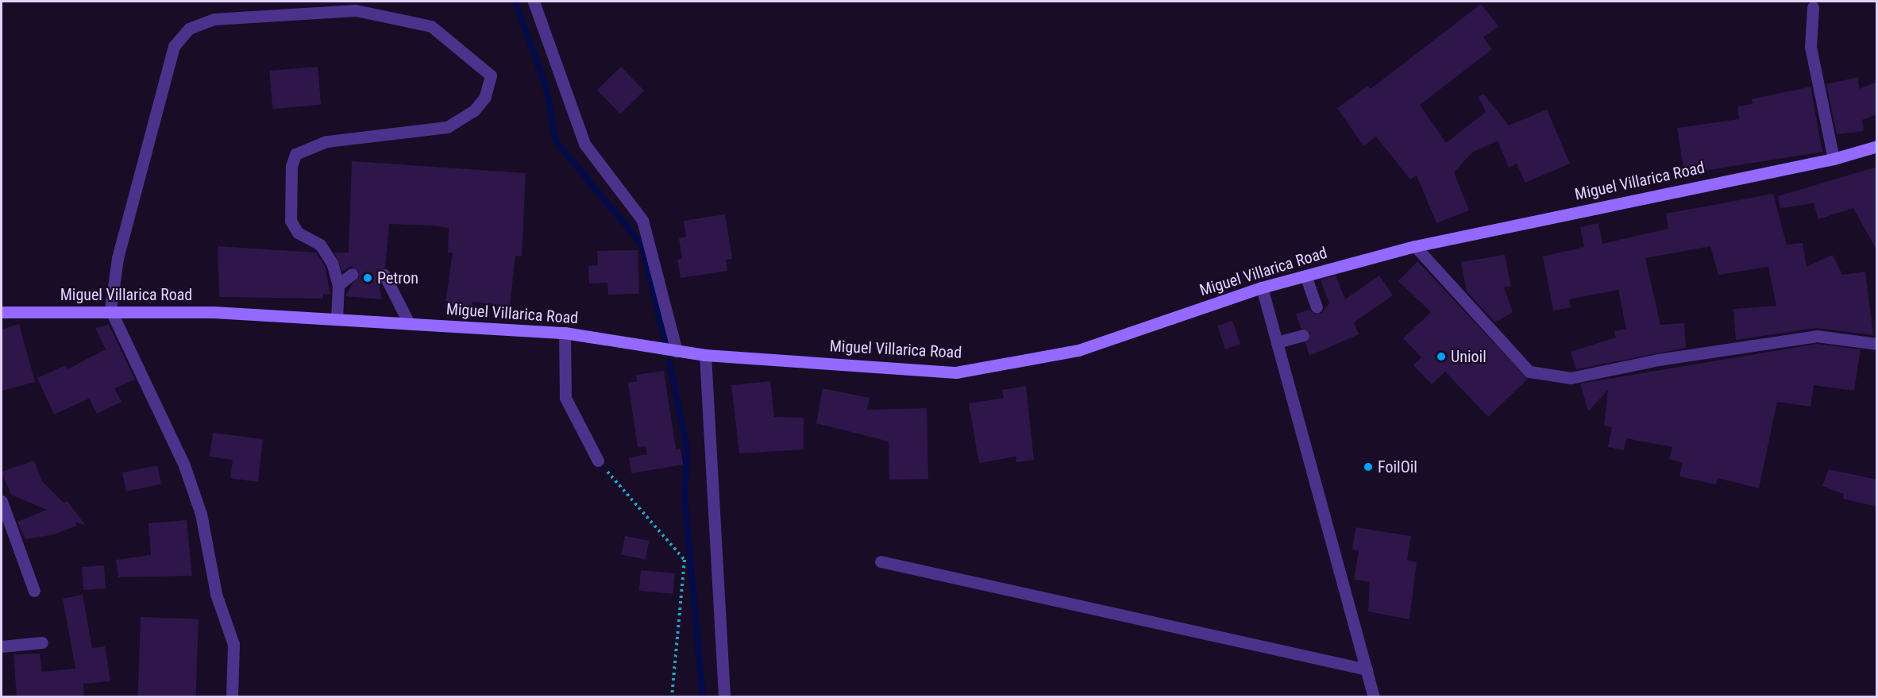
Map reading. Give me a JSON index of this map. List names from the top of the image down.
{
  "streets": {
    "main road": ["Miguel Villarica Road"]
  },
  "places": ["Petron", "Unioil", "FoilOil"]
}
